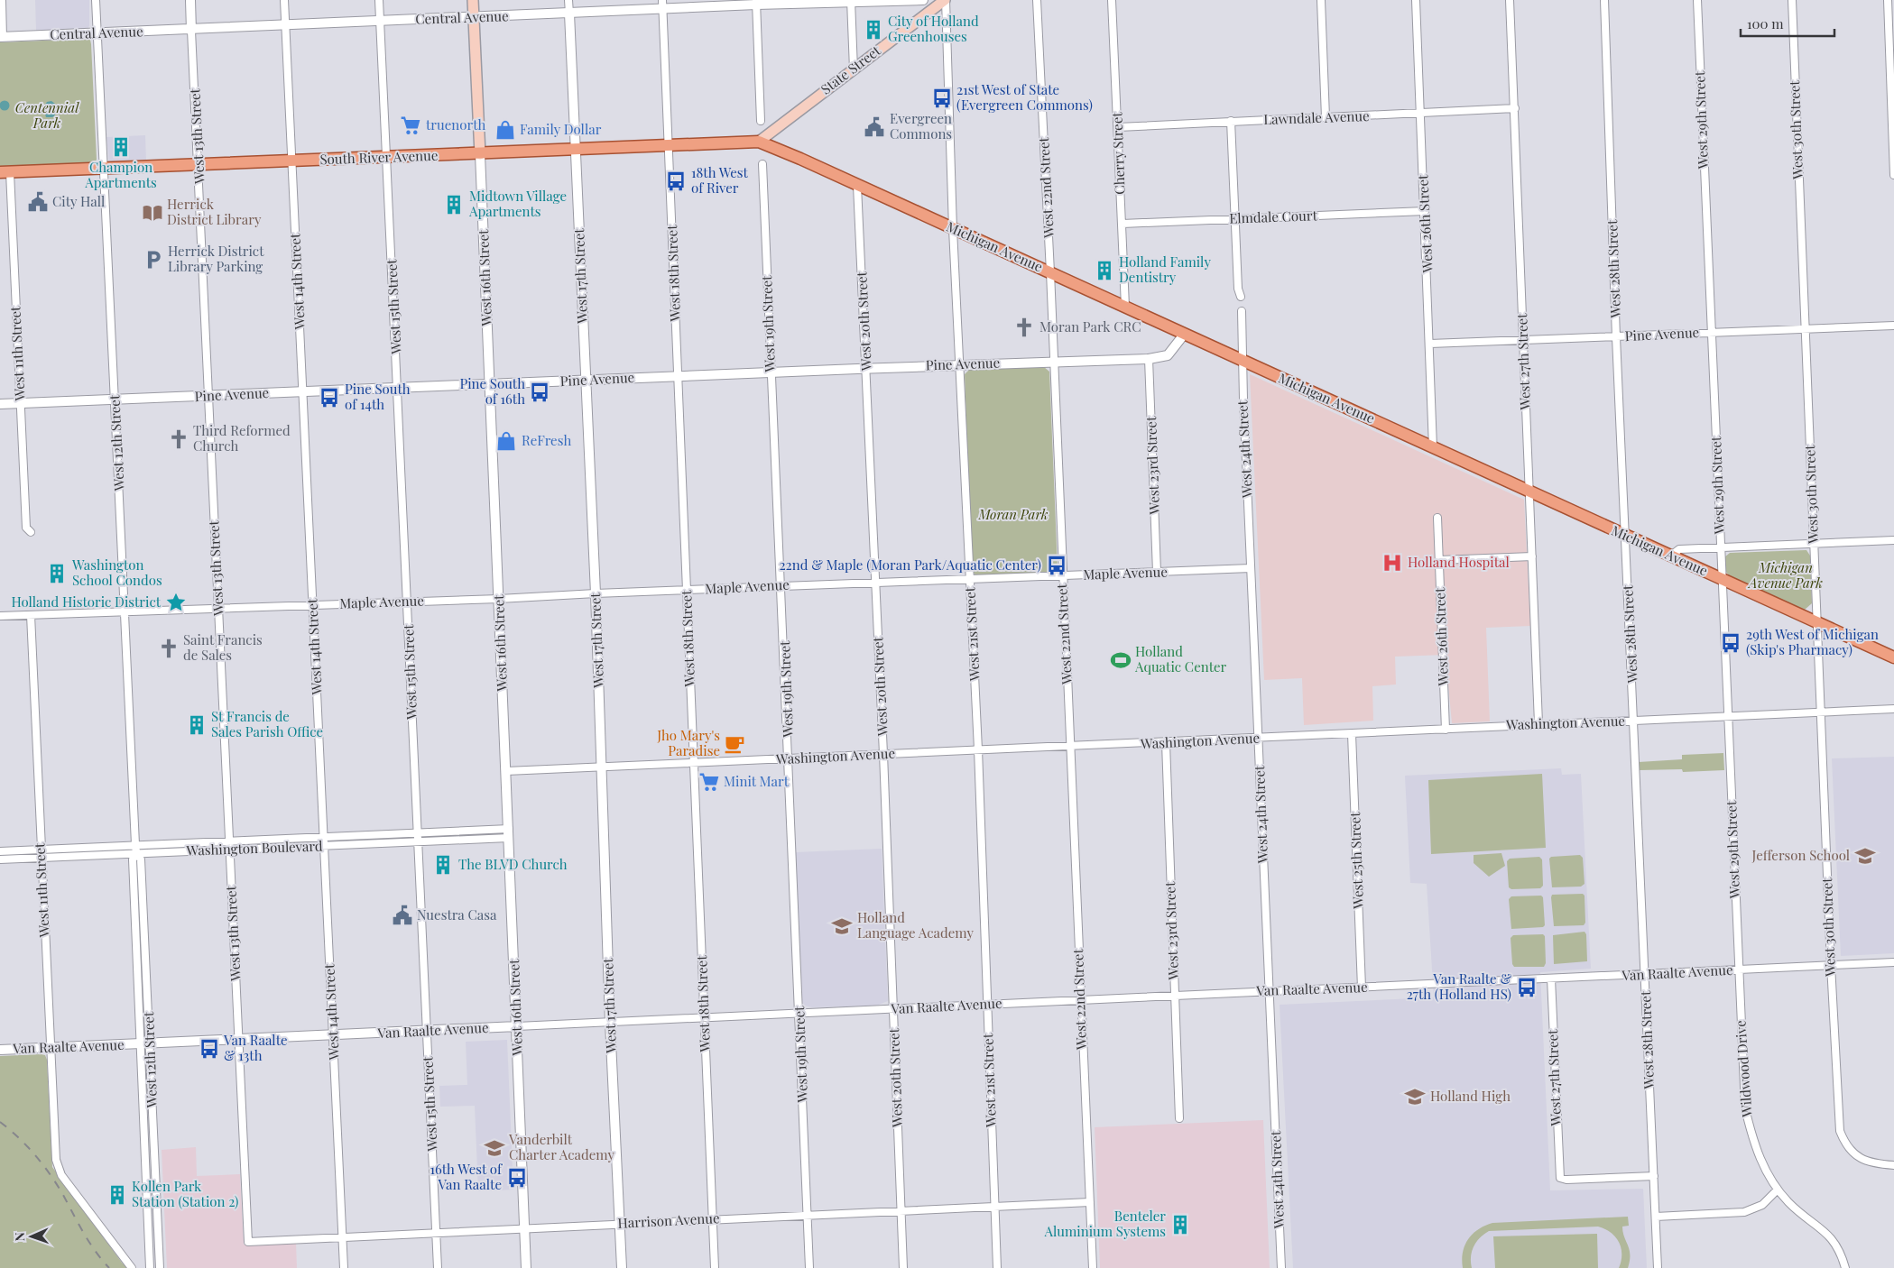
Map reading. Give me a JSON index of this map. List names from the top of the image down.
{
  "streets": {
    "main road": [
      "State Street",
      "South River Avenue",
      "Michigan Avenue",
      "West 16th Street"
    ],
    "street": [
      "Central Avenue",
      "Lawndale Avenue",
      "West 29th Street",
      "West 30th Street",
      "West 13th Street",
      "Cherry Street",
      "West 22nd Street",
      "Elmdale Court",
      "West 26th Street",
      "West 28th Street",
      "West 18th Street",
      "West 17th Street",
      "West 14th Street",
      "West 15th Street",
      "West 20th Street",
      "West 19th Street",
      "Pine Avenue",
      "West 11th Street",
      "West 27th Street",
      "West 12th Street",
      "West 24th Street",
      "West 23rd Street",
      "Maple Avenue",
      "West 21st Street",
      "Washington Avenue",
      "Washington Boulevard",
      "West 25th Street",
      "Van Raalte Avenue",
      "Wildwood Drive",
      "Harrison Avenue"
    ]
  },
  "crossings": [
    ["Central Avenue", "West 13th Street"],
    ["Central Avenue", "West 18th Street"],
    ["Central Avenue", "West 17th Street"],
    ["Central Avenue", "West 16th Street"],
    ["Central Avenue", "West 14th Street"],
    ["Central Avenue", "West 15th Street"],
    ["Central Avenue", "West 12th Street"],
    ["State Street", "South River Avenue"],
    ["State Street", "Michigan Avenue"],
    ["State Street", "West 21st Street"],
    ["Lawndale Avenue", "Cherry Street"],
    ["Lawndale Avenue", "West 26th Street"],
    ["Lawndale Avenue", "West 27th Street"],
    ["West 29th Street", "Michigan Avenue"],
    ["West 29th Street", "Pine Avenue"],
    ["West 29th Street", "Washington Avenue"],
    ["West 29th Street", "Van Raalte Avenue"],
    ["West 29th Street", "Wildwood Drive"],
    ["West 30th Street", "Michigan Avenue"],
    ["West 30th Street", "Pine Avenue"],
    ["West 30th Street", "Washington Avenue"],
    ["West 30th Street", "Van Raalte Avenue"],
    ["West 13th Street", "South River Avenue"],
    ["West 13th Street", "Pine Avenue"],
    ["West 13th Street", "Maple Avenue"],
    ["West 13th Street", "Washington Boulevard"],
    ["West 13th Street", "Van Raalte Avenue"],
    ["West 13th Street", "Harrison Avenue"],
    ["Cherry Street", "Elmdale Court"],
    ["Cherry Street", "Michigan Avenue"],
    ["South River Avenue", "Michigan Avenue"],
    ["South River Avenue", "West 18th Street"],
    ["South River Avenue", "West 17th Street"],
    ["South River Avenue", "West 16th Street"],
    ["South River Avenue", "West 14th Street"],
    ["South River Avenue", "West 15th Street"],
    ["South River Avenue", "West 11th Street"],
    ["South River Avenue", "West 12th Street"],
    ["West 22nd Street", "Michigan Avenue"],
    ["West 22nd Street", "Pine Avenue"],
    ["West 22nd Street", "Maple Avenue"],
    ["West 22nd Street", "Washington Avenue"],
    ["West 22nd Street", "Van Raalte Avenue"],
    ["West 22nd Street", "Harrison Avenue"],
    ["Elmdale Court", "West 26th Street"],
    ["West 26th Street", "Michigan Avenue"],
    ["West 26th Street", "Pine Avenue"],
    ["West 26th Street", "Washington Avenue"],
    ["Michigan Avenue", "West 28th Street"],
    ["Michigan Avenue", "West 20th Street"],
    ["Michigan Avenue", "Pine Avenue"],
    ["Michigan Avenue", "West 27th Street"],
    ["Michigan Avenue", "West 24th Street"],
    ["Michigan Avenue", "West 21st Street"],
    ["West 28th Street", "Pine Avenue"],
    ["West 28th Street", "West 27th Street"],
    ["West 28th Street", "Washington Avenue"],
    ["West 28th Street", "Van Raalte Avenue"],
    ["West 18th Street", "Pine Avenue"],
    ["West 18th Street", "Maple Avenue"],
    ["West 18th Street", "Washington Avenue"],
    ["West 18th Street", "Van Raalte Avenue"],
    ["West 18th Street", "Harrison Avenue"],
    ["West 17th Street", "Pine Avenue"],
    ["West 17th Street", "Maple Avenue"],
    ["West 17th Street", "Washington Avenue"],
    ["West 17th Street", "Van Raalte Avenue"],
    ["West 17th Street", "Harrison Avenue"],
    ["West 16th Street", "Pine Avenue"],
    ["West 16th Street", "Maple Avenue"],
    ["West 16th Street", "Washington Avenue"],
    ["West 16th Street", "Washington Boulevard"],
    ["West 16th Street", "Van Raalte Avenue"],
    ["West 16th Street", "Harrison Avenue"],
    ["West 14th Street", "Pine Avenue"],
    ["West 14th Street", "Maple Avenue"],
    ["West 14th Street", "Washington Boulevard"],
    ["West 14th Street", "Van Raalte Avenue"],
    ["West 14th Street", "Harrison Avenue"],
    ["West 15th Street", "Pine Avenue"],
    ["West 15th Street", "Maple Avenue"],
    ["West 15th Street", "Washington Boulevard"],
    ["West 15th Street", "Van Raalte Avenue"],
    ["West 15th Street", "Harrison Avenue"],
    ["West 20th Street", "Pine Avenue"],
    ["West 20th Street", "Maple Avenue"],
    ["West 20th Street", "Washington Avenue"],
    ["West 20th Street", "Van Raalte Avenue"],
    ["West 20th Street", "Harrison Avenue"],
    ["West 19th Street", "Pine Avenue"],
    ["West 19th Street", "Maple Avenue"],
    ["West 19th Street", "Washington Avenue"],
    ["West 19th Street", "Van Raalte Avenue"],
    ["West 19th Street", "Harrison Avenue"],
    ["Pine Avenue", "West 11th Street"],
    ["Pine Avenue", "West 27th Street"],
    ["Pine Avenue", "West 12th Street"],
    ["Pine Avenue", "West 23rd Street"],
    ["Pine Avenue", "West 21st Street"],
    ["West 11th Street", "Maple Avenue"],
    ["West 11th Street", "Washington Boulevard"],
    ["West 11th Street", "Van Raalte Avenue"],
    ["West 27th Street", "Washington Avenue"],
    ["West 27th Street", "Van Raalte Avenue"],
    ["West 12th Street", "Maple Avenue"],
    ["West 12th Street", "Washington Boulevard"],
    ["West 12th Street", "Van Raalte Avenue"],
    ["West 24th Street", "Maple Avenue"],
    ["West 24th Street", "Washington Avenue"],
    ["West 24th Street", "Van Raalte Avenue"],
    ["West 23rd Street", "Maple Avenue"],
    ["West 23rd Street", "Washington Avenue"],
    ["West 23rd Street", "Van Raalte Avenue"],
    ["Maple Avenue", "West 21st Street"],
    ["West 21st Street", "Washington Avenue"],
    ["West 21st Street", "Van Raalte Avenue"],
    ["West 21st Street", "Harrison Avenue"],
    ["Washington Avenue", "West 25th Street"],
    ["West 25th Street", "Van Raalte Avenue"],
    ["Van Raalte Avenue", "Wildwood Drive"]
  ],
  "parks": ["Centennial Park", "Moran Park", "Michigan Avenue Park"],
  "places": {
    "building": [
      "City of Holland Greenhouses",
      "Champion Apartments",
      "Midtown Village Apartments",
      "Holland Family Dentistry",
      "Washington School Condos",
      "St Francis de Sales Parish Office",
      "The BLVD Church",
      "Kollen Park Station (Station 2)",
      "Benteler Aluminium Systems"
    ],
    "bus stop": [
      "21st West of State (Evergreen Commons)",
      "18th West of River",
      "Pine South of 16th",
      "Pine South of 14th",
      "22nd & Maple (Moran Park/Aquatic Center)",
      "29th West of Michigan (Skip's Pharmacy)",
      "Van Raalte & 27th (Holland HS)",
      "Van Raalte & 13th",
      "16th West of Van Raalte"
    ],
    "supermarket": ["truenorth", "Minit Mart"],
    "public building": ["Evergreen Commons", "City Hall", "Nuestra Casa"],
    "shop": ["Family Dollar", "ReFresh"],
    "library": ["Herrick District Library"],
    "parking": ["Herrick District Library Parking"],
    "church": ["Moran Park CRC", "Third Reformed Church", "Saint Francis de Sales"],
    "hospital": ["Holland Hospital"],
    "place": ["Holland Historic District"],
    "sports": ["Holland Aquatic Center"],
    "cafe": ["Jho Mary's Paradise"],
    "school or university": [
      "Jefferson School",
      "Holland Language Academy",
      "Holland High",
      "Vanderbilt Charter Academy"
    ]
  },
  "scale_bar": "100 m",
  "north": "left"
}
